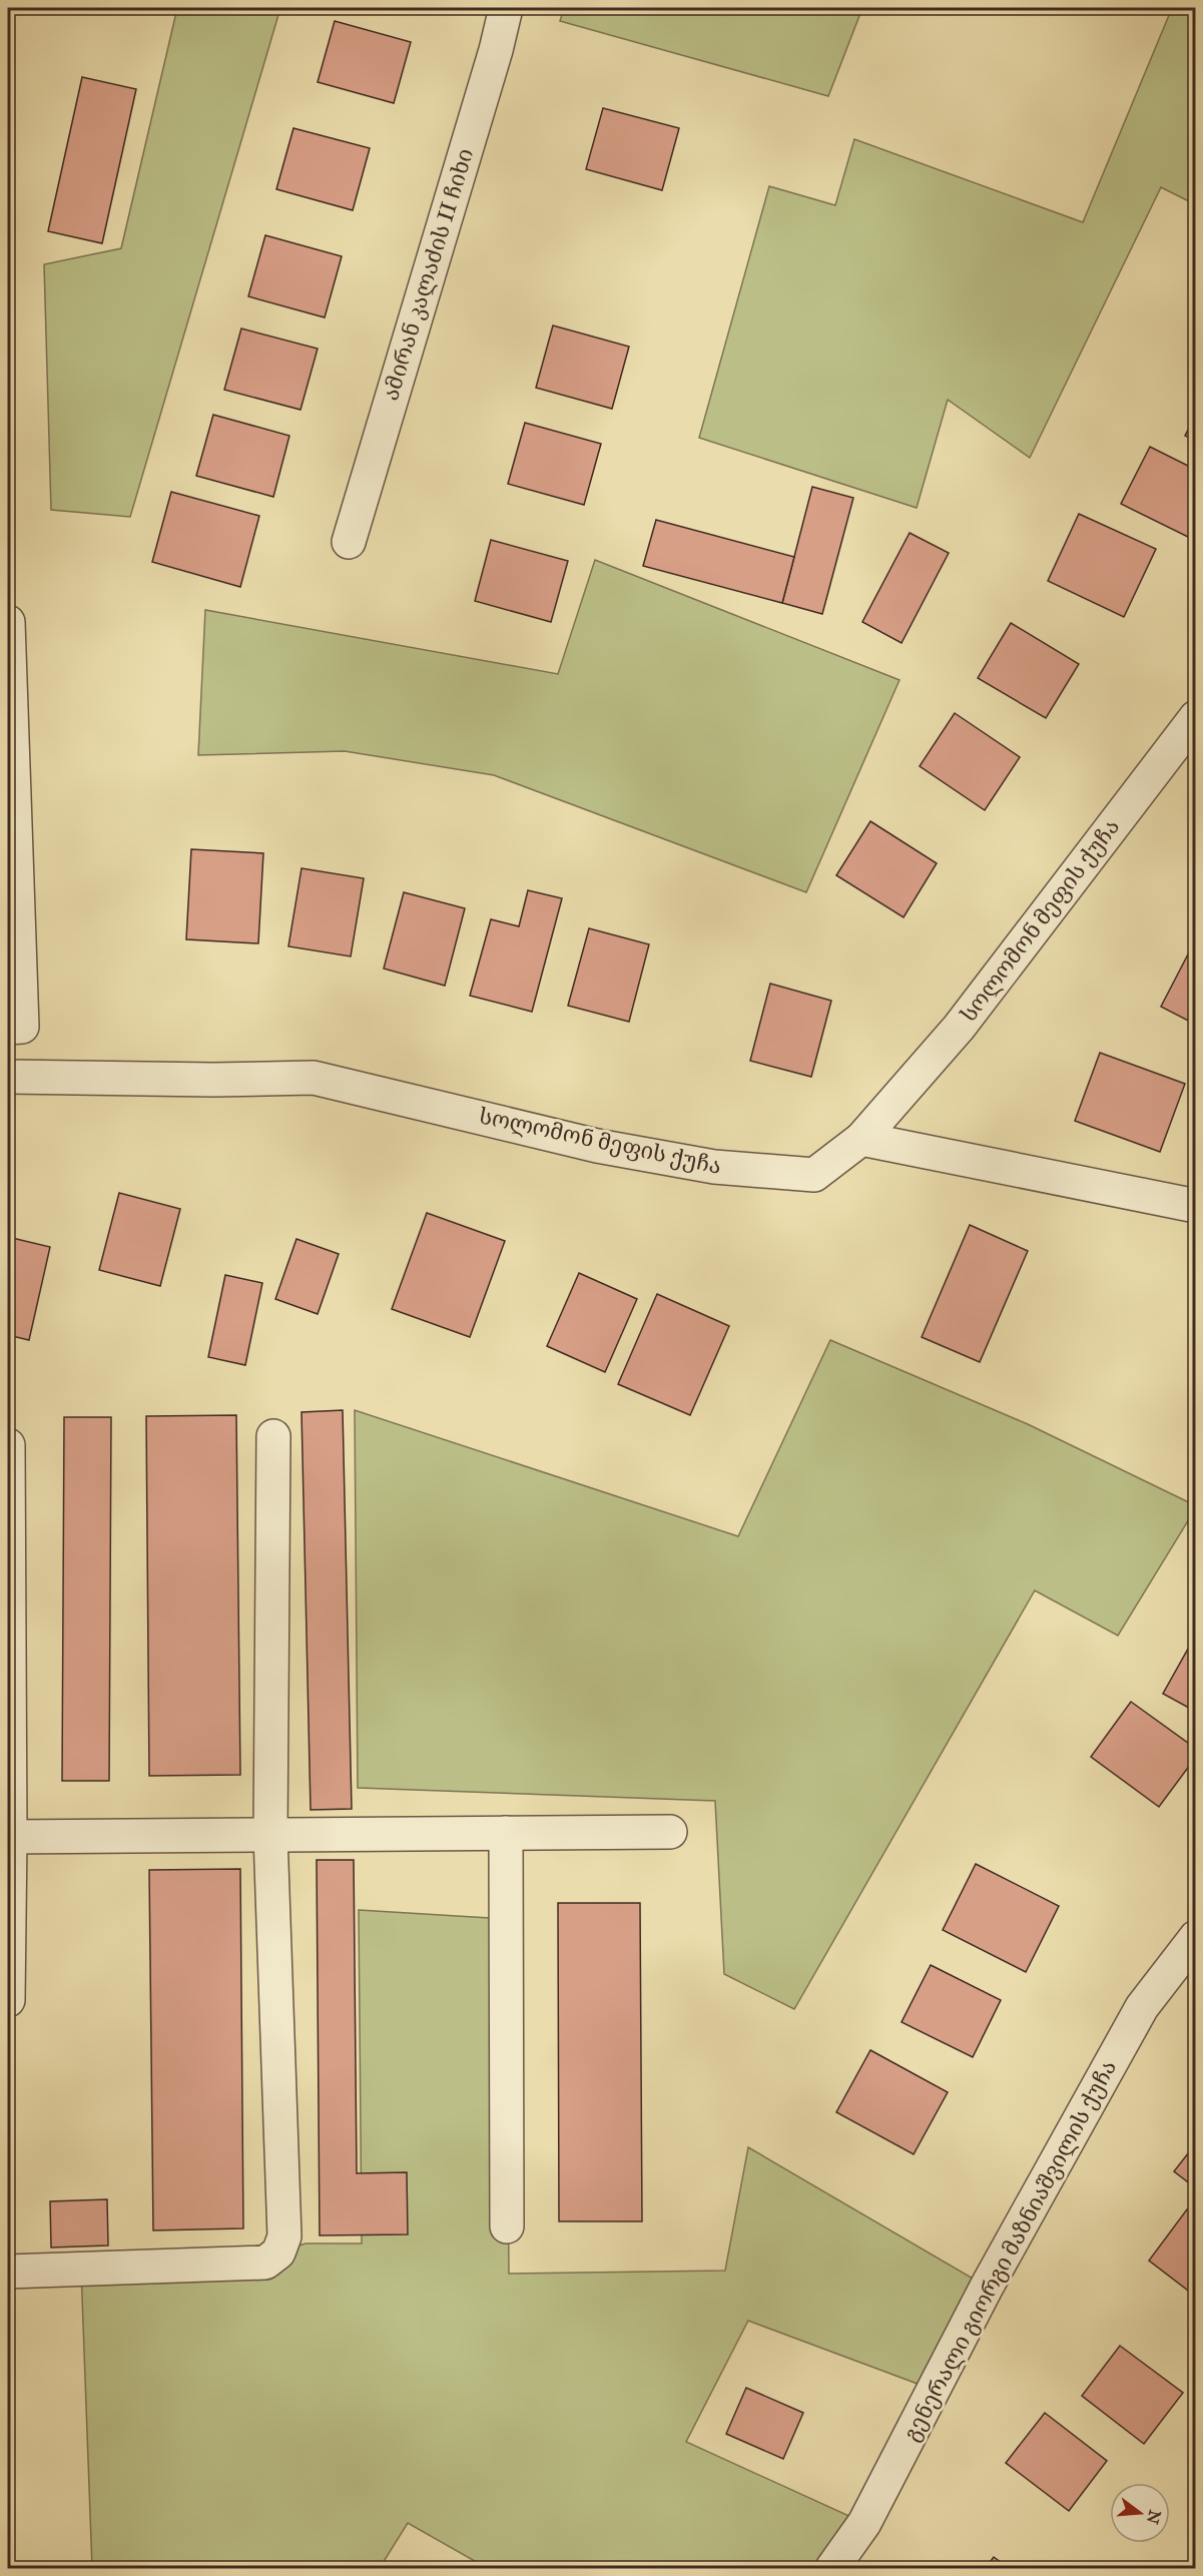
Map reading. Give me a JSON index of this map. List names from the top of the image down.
{
  "streets": {
    "street": ["ამირან კალაძის II ჩიხი", "სოლომონ მეფის ქუჩა", "გენერალი გიორგი მაზნიაშვილის ქუჩა"]
  },
  "north": "right"
}
